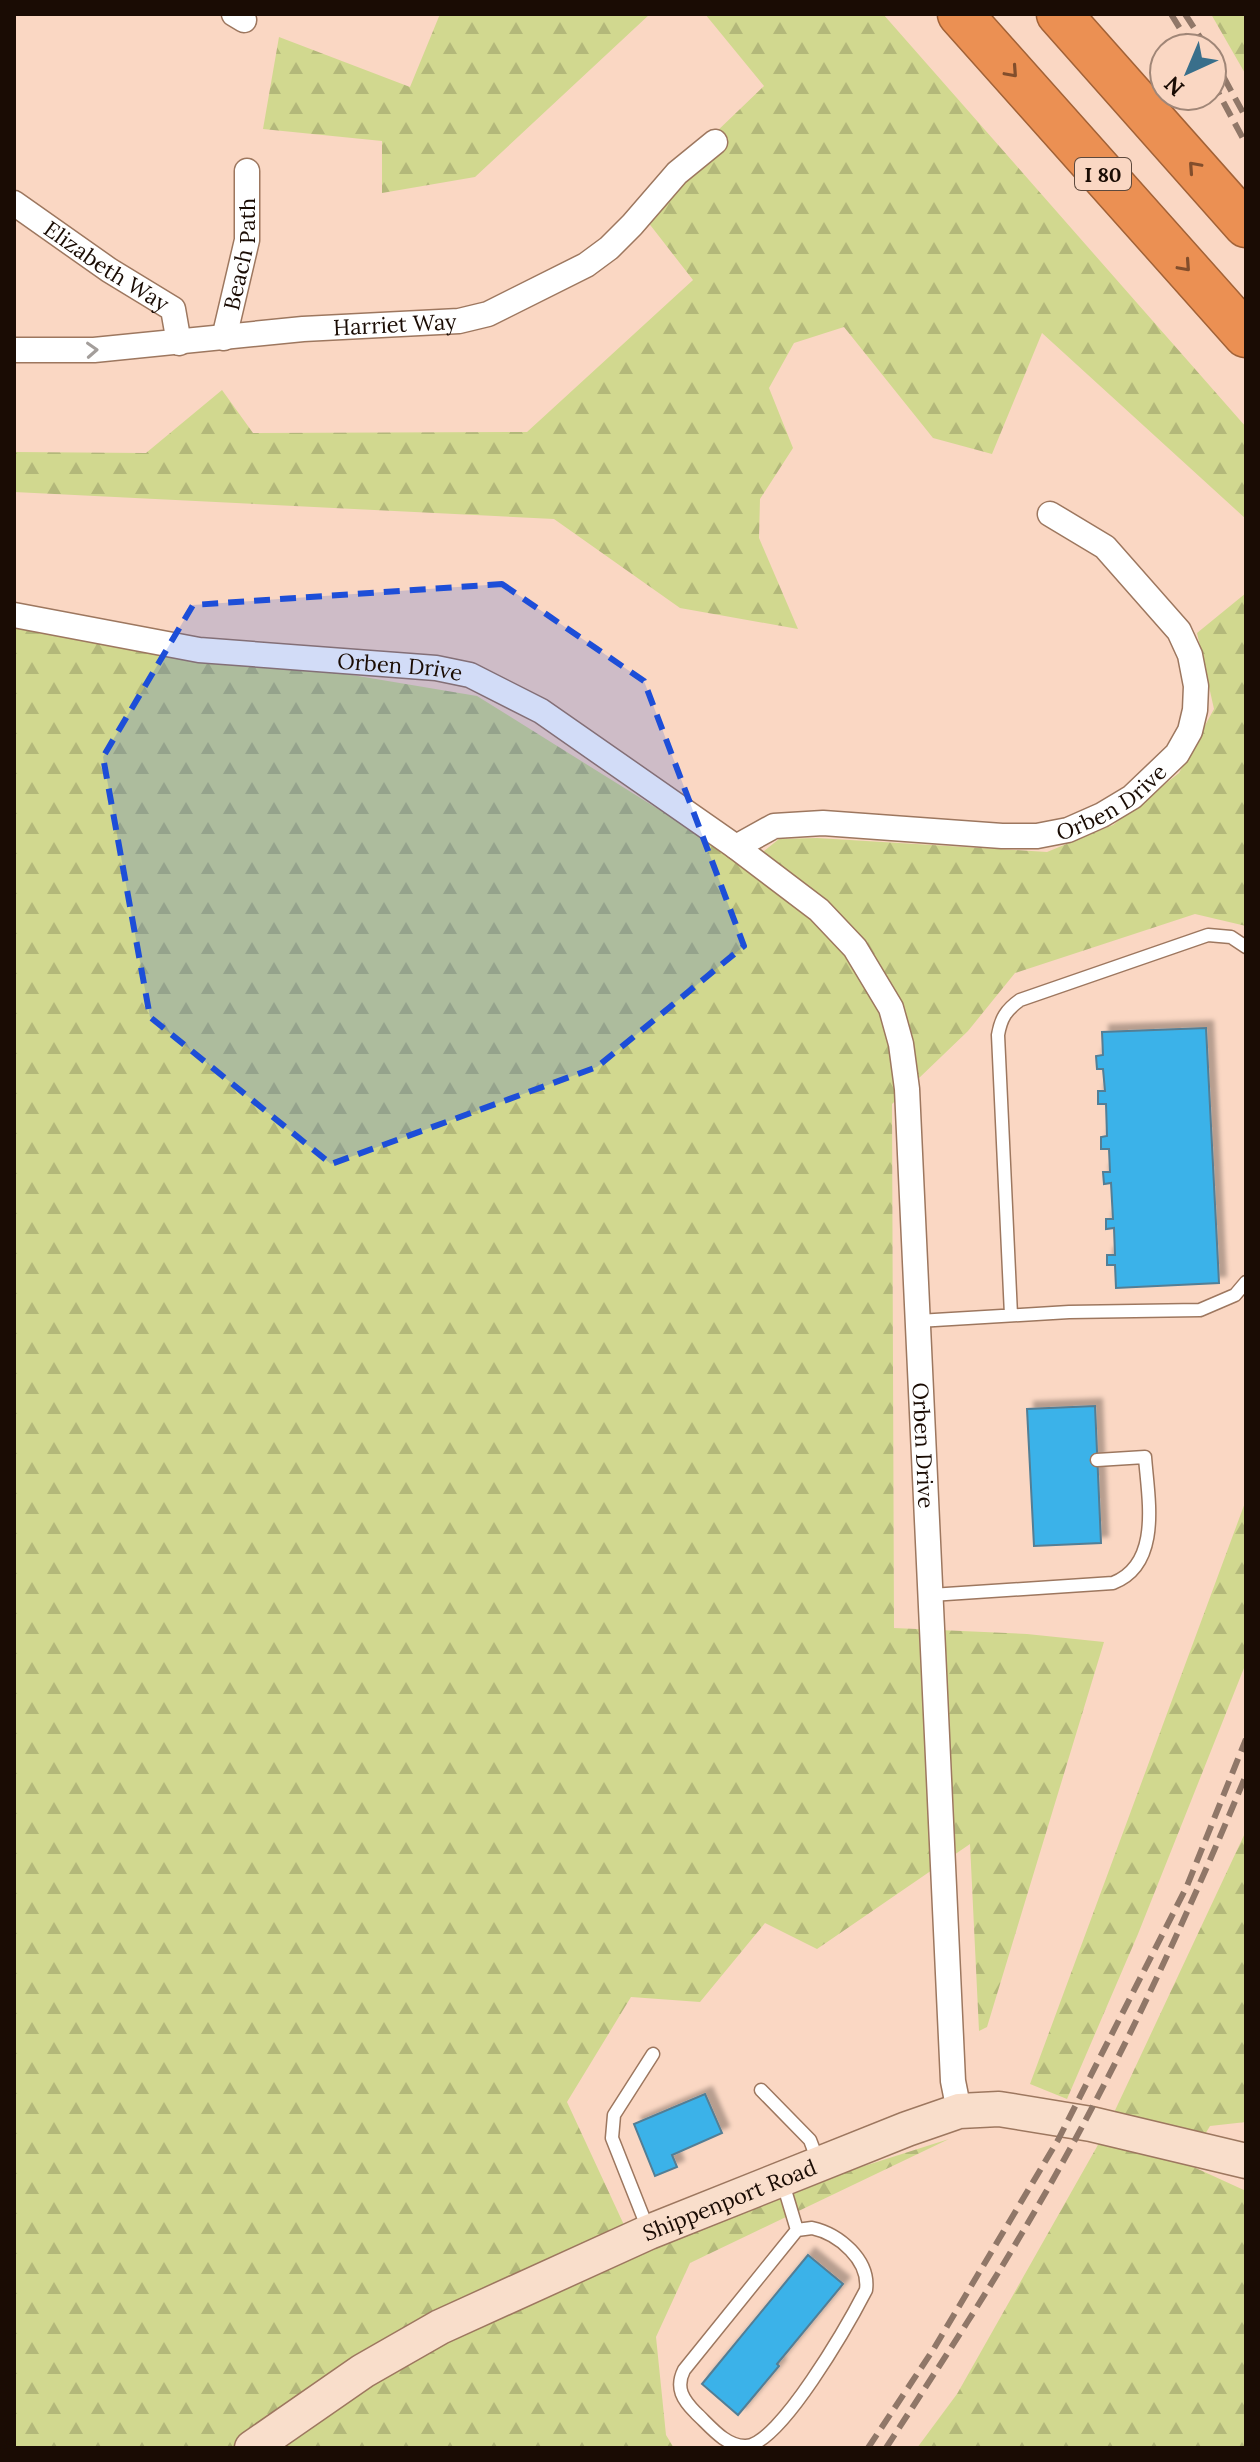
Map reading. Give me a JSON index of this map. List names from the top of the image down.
{
  "streets": {
    "highway": ["I 80"],
    "street": [
      "Beach Path",
      "Elizabeth Way",
      "Harriet Way",
      "Orben Drive",
      "Shippenport Road"
    ]
  },
  "crossings": [
    ["Beach Path", "Harriet Way"],
    ["Elizabeth Way", "Harriet Way"],
    ["Orben Drive", "Shippenport Road"]
  ],
  "north": "bottom left"
}
